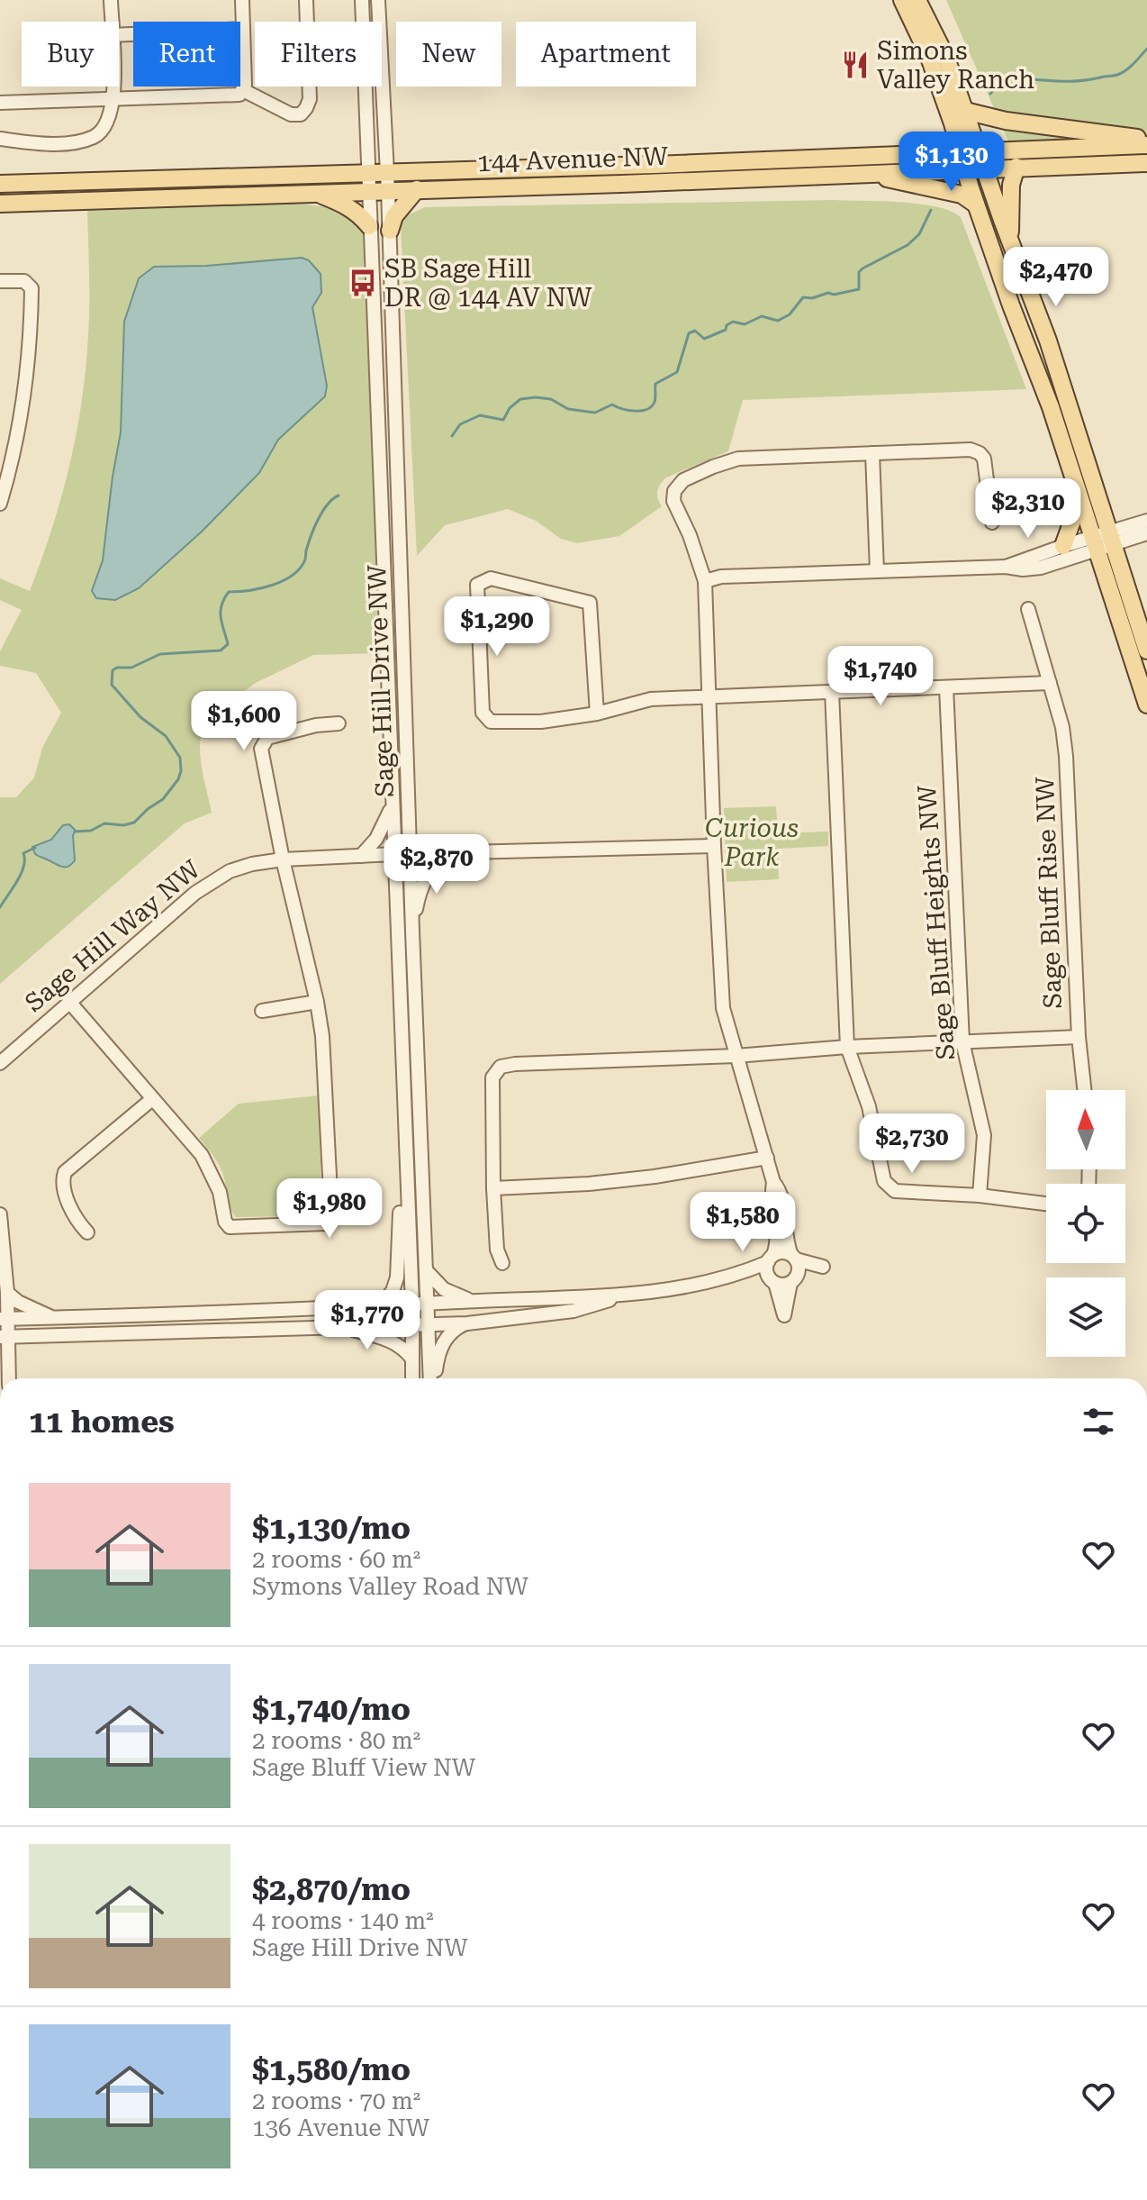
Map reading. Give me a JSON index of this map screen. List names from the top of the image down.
{
  "streets": {
    "main road": ["144 Avenue NW"],
    "street": [
      "Sage Hill Drive NW",
      "Sage Bluff Rise NW",
      "Sage Bluff Heights NW",
      "Sage Hill Way NW"
    ]
  },
  "crossings": [
    ["144 Avenue NW", "Sage Hill Drive NW"],
    ["Sage Hill Drive NW", "Sage Hill Way NW"]
  ],
  "parks": ["Curious Park"],
  "places": {
    "restaurant": ["Simons Valley Ranch"],
    "bus stop": ["SB Sage Hill DR @ 144 AV NW"]
  },
  "north": "top",
  "page": {
    "chip": [
      "Buy",
      "Rent",
      "Filters",
      "New",
      "Apartment"
    ],
    "price": [
      "$1,130",
      "$2,470",
      "$2,310",
      "$1,290",
      "$1,740",
      "$1,600",
      "$2,870",
      "$2,730",
      "$1,980",
      "$1,580",
      "$1,770"
    ],
    "heading": "11 homes",
    "list": [
      {
        "name": "$1,130/mo",
        "note": "2 rooms · 60 m² · Symons Valley Road NW"
      },
      {
        "name": "$1,740/mo",
        "note": "2 rooms · 80 m² · Sage Bluff View NW"
      },
      {
        "name": "$2,870/mo",
        "note": "4 rooms · 140 m² · Sage Hill Drive NW"
      },
      {
        "name": "$1,580/mo",
        "note": "2 rooms · 70 m² · 136 Avenue NW"
      }
    ]
  }
}
